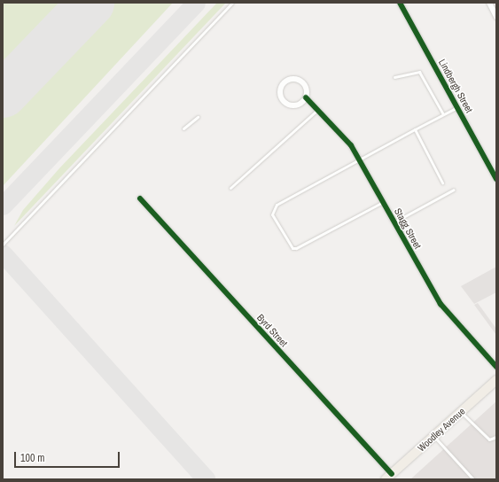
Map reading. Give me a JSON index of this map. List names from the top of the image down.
{
  "streets": {
    "main road": ["Woodley Avenue"],
    "street": ["Lindbergh Street", "Stagg Street", "Byrd Street"]
  },
  "crossings": [
    ["Byrd Street", "Woodley Avenue"]
  ],
  "scale_bar": "100 m"
}
